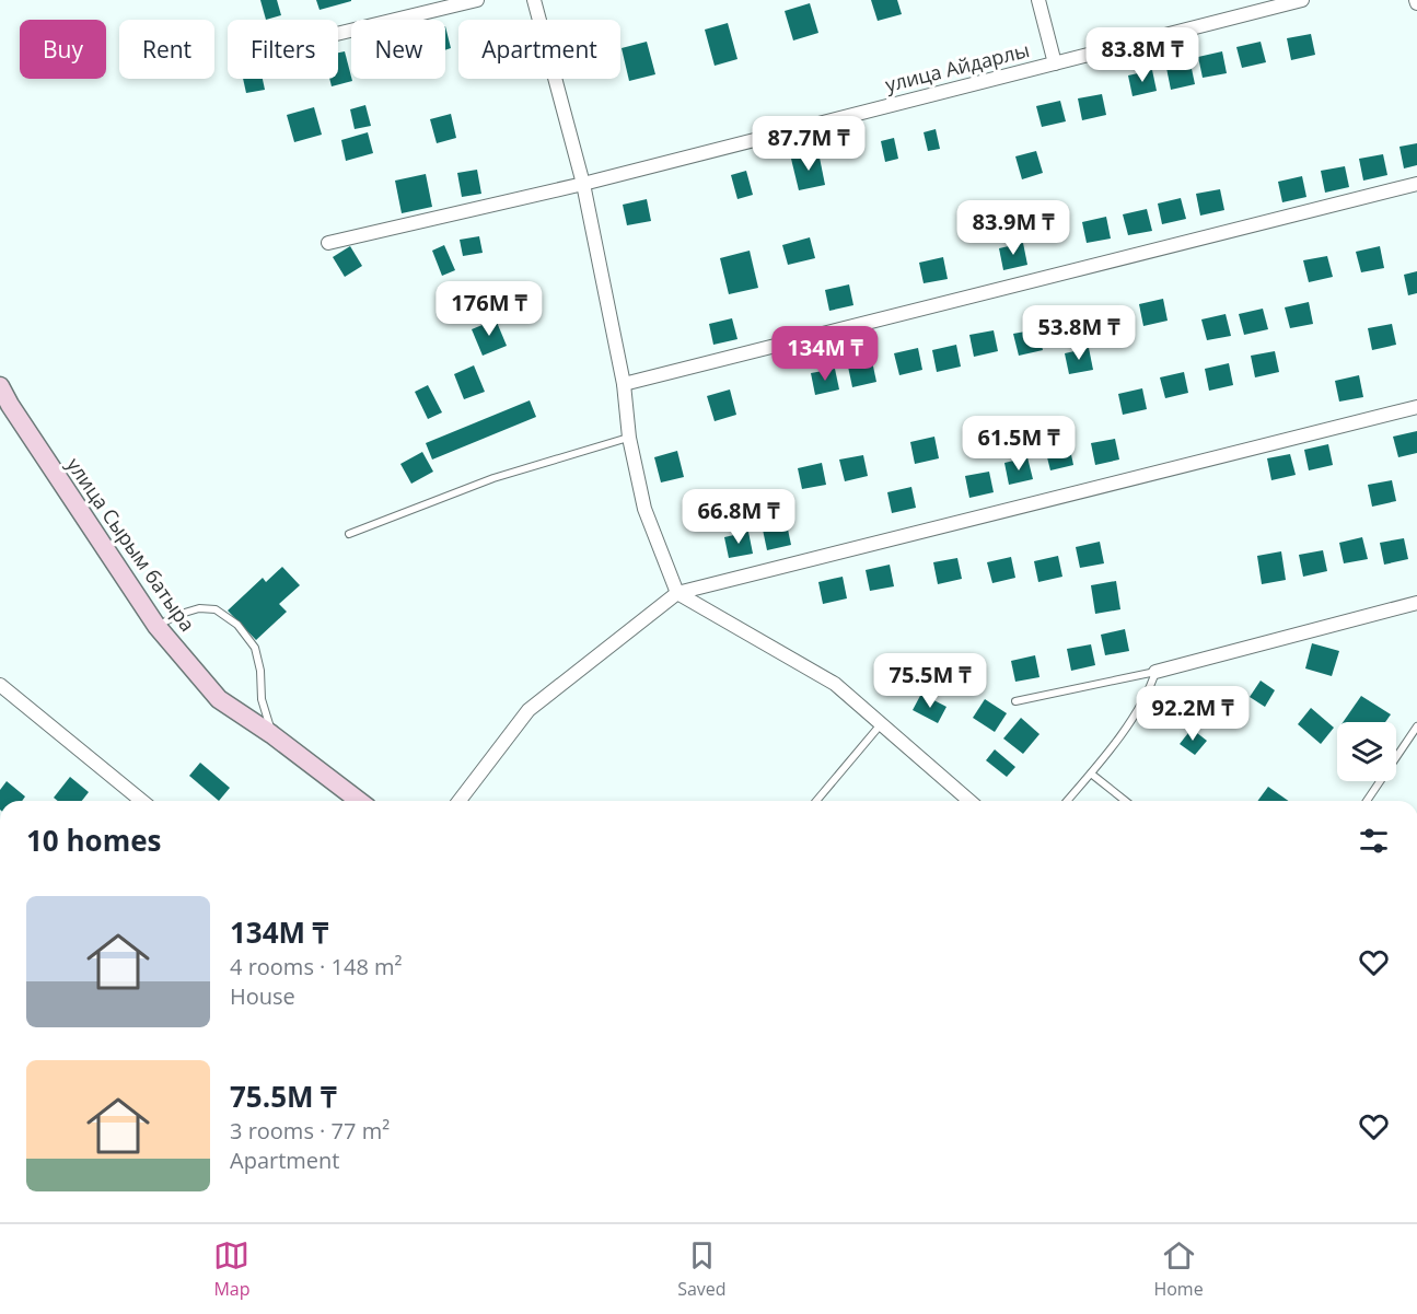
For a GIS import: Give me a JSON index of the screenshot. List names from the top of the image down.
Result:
{
  "streets": {
    "street": ["улица Айдарлы", "улица Сырым батыра"]
  },
  "page": {
    "chip": [
      "Buy",
      "Rent",
      "Filters",
      "New",
      "Apartment"
    ],
    "price": [
      "83.8M ₸",
      "87.7M ₸",
      "83.9M ₸",
      "176M ₸",
      "53.8M ₸",
      "134M ₸",
      "61.5M ₸",
      "66.8M ₸",
      "75.5M ₸",
      "92.2M ₸"
    ],
    "heading": "10 homes",
    "list": [
      {
        "name": "134M ₸",
        "note": "4 rooms · 148 m² · House"
      },
      {
        "name": "75.5M ₸",
        "note": "3 rooms · 77 m² · Apartment"
      }
    ],
    "tabs": ["Map", "Saved", "Home"]
  }
}
